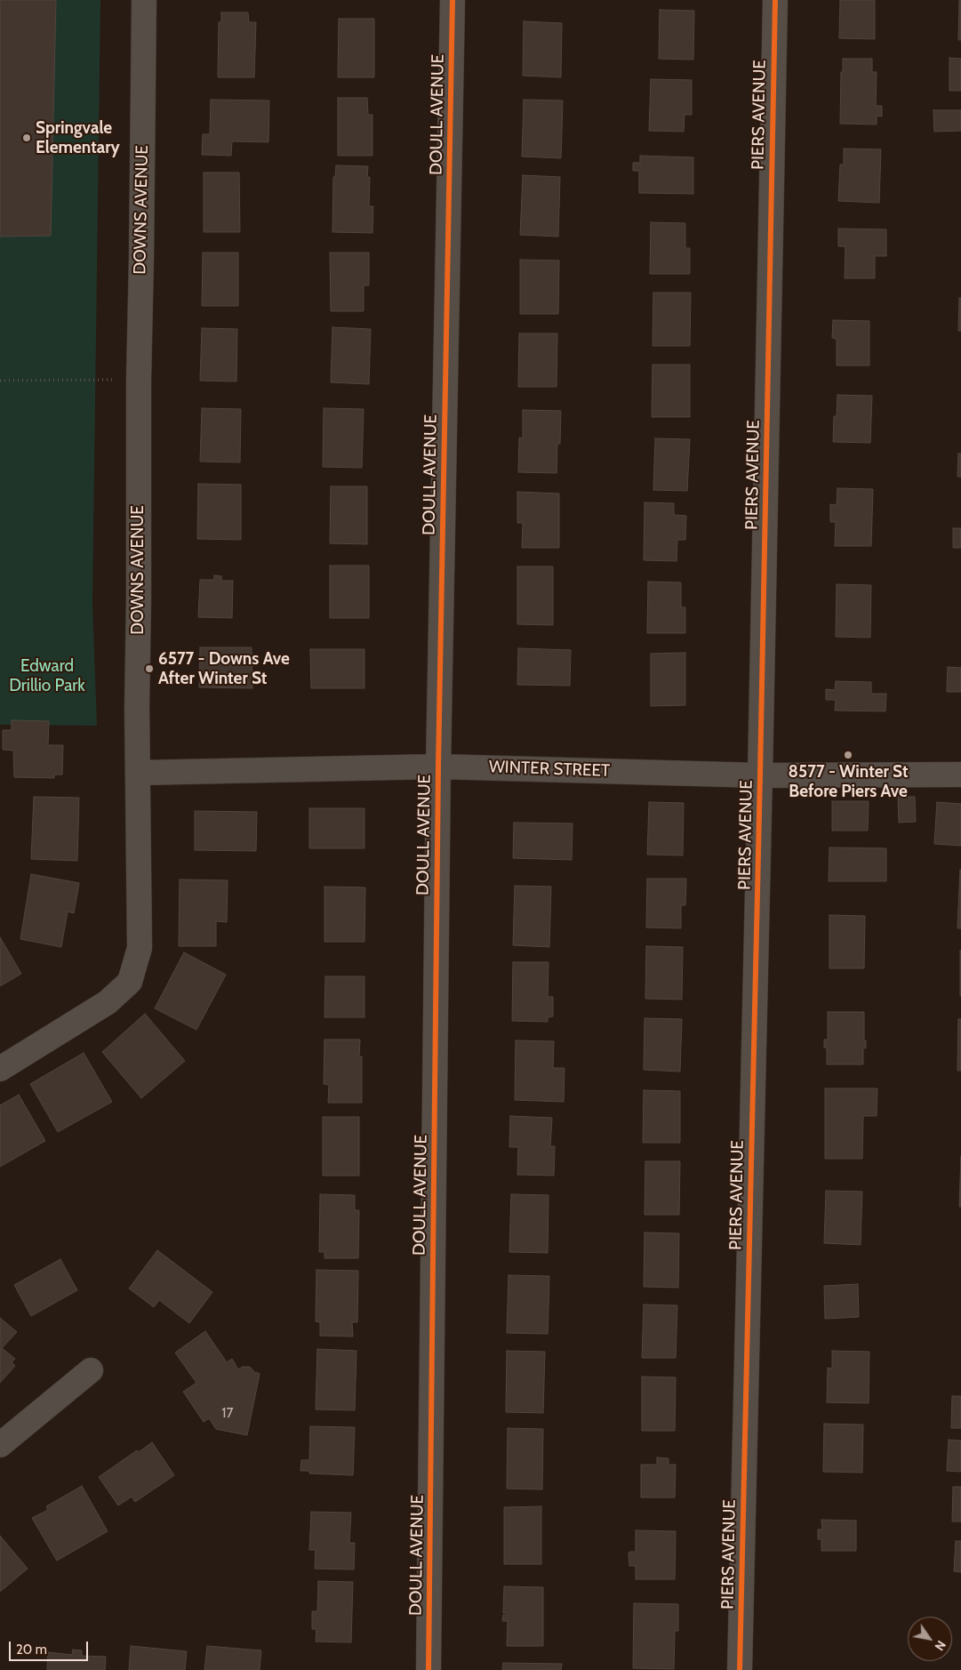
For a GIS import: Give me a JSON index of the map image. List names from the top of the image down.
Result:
{
  "streets": {
    "street": [
      "DOULL AVENUE",
      "PIERS AVENUE",
      "DOWNS AVENUE",
      "WINTER STREET"
    ]
  },
  "crossings": [
    ["DOULL AVENUE", "WINTER STREET"],
    ["PIERS AVENUE", "WINTER STREET"],
    ["DOWNS AVENUE", "WINTER STREET"]
  ],
  "parks": ["Edward Drillio Park"],
  "places": ["Springvale Elementary", "6577 - Downs Ave After Winter St", "8577 - Winter St Before Piers Ave"],
  "house_numbers": ["17"],
  "scale_bar": "20 m",
  "north": "bottom right"
}
